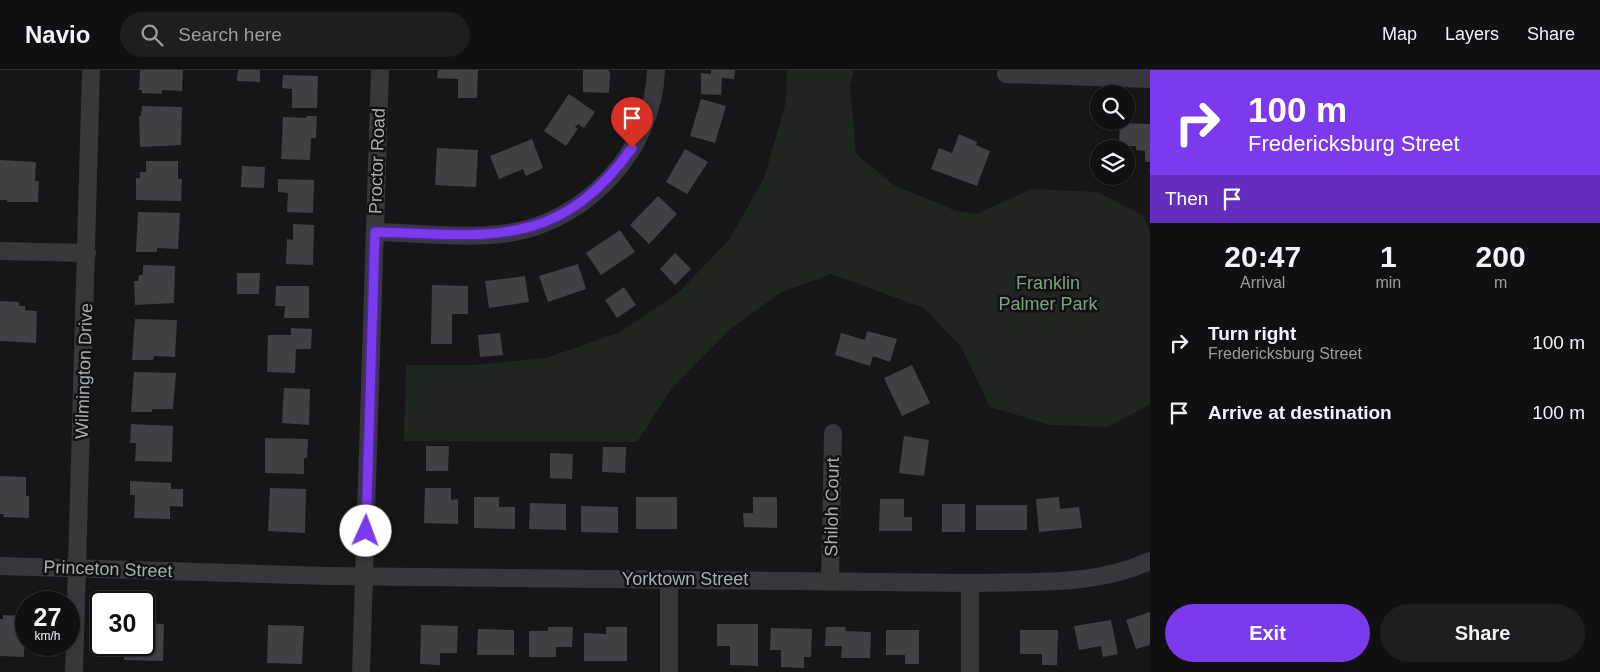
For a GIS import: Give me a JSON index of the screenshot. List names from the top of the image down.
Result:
{
  "streets": {
    "street": [
      "Proctor Road",
      "Wilmington Drive",
      "Shiloh Court",
      "Princeton Street",
      "Yorktown Street"
    ]
  },
  "crossings": [
    ["Proctor Road", "Yorktown Street"],
    ["Wilmington Drive", "Princeton Street"],
    ["Shiloh Court", "Yorktown Street"],
    ["Princeton Street", "Yorktown Street"]
  ],
  "parks": ["Franklin Palmer Park"],
  "page": {
    "header": "Navio",
    "search": "Search here",
    "nav": ["Map", "Layers", "Share"],
    "turn": ["100 m", "Fredericksburg Street"],
    "then": "Then",
    "eta": [
      "20:47",
      "Arrival",
      "1",
      "min",
      "200",
      "m"
    ],
    "list": [
      {
        "name": "Turn right",
        "note": "Fredericksburg Street",
        "value": "100 m"
      },
      {
        "name": "Arrive at destination",
        "value": "100 m"
      }
    ],
    "speed": "27 km/h",
    "limit": "30",
    "buttons": ["Exit", "Share"]
  }
}
